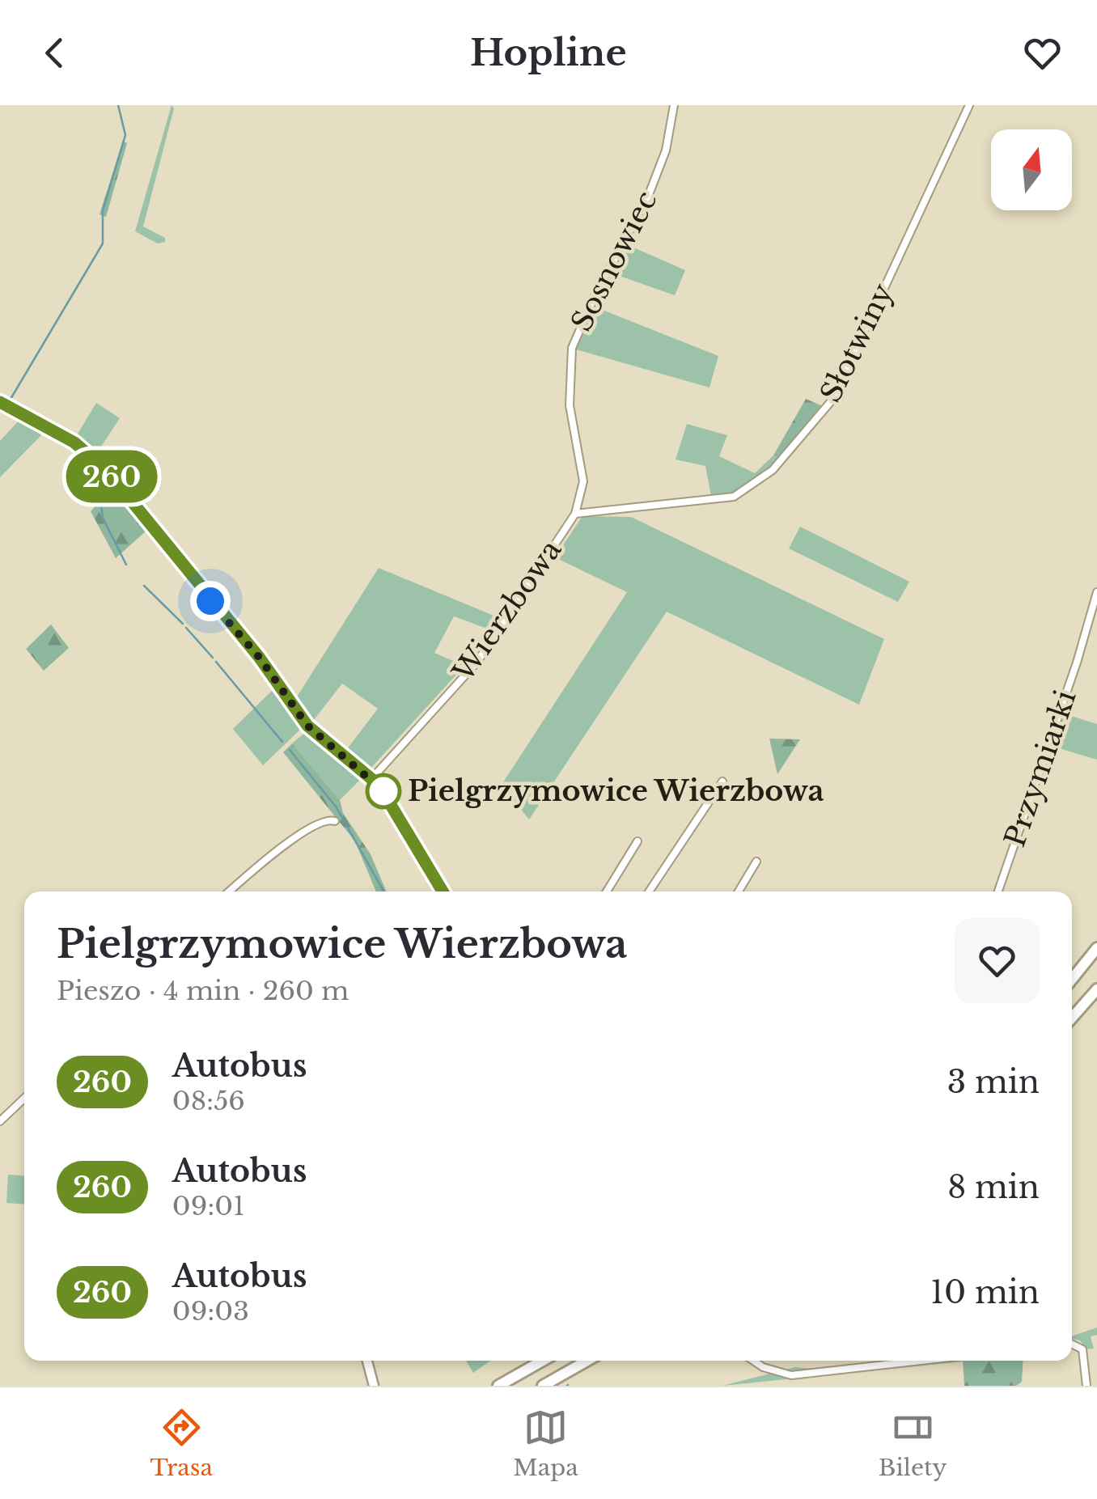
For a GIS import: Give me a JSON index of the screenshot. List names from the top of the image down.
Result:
{
  "streets": {
    "street": [
      "Sosnowiec",
      "Słotwiny",
      "Wierzbowa",
      "Przymiarki"
    ]
  },
  "crossings": [
    ["Sosnowiec", "Słotwiny"],
    ["Sosnowiec", "Wierzbowa"],
    ["Słotwiny", "Wierzbowa"]
  ],
  "places": ["Pielgrzymowice Wierzbowa"],
  "lines": ["bus line 260"],
  "north": "top",
  "page": {
    "header": "Hopline",
    "on_map": "260",
    "heading": ["Pielgrzymowice Wierzbowa", "Pieszo · 4 min · 260 m"],
    "list": [
      {
        "mark": "260",
        "name": "Autobus",
        "note": "08:56",
        "value": "3 min"
      },
      {
        "mark": "260",
        "name": "Autobus",
        "note": "09:01",
        "value": "8 min"
      },
      {
        "mark": "260",
        "name": "Autobus",
        "note": "09:03",
        "value": "10 min"
      }
    ],
    "tabs": ["Trasa", "Mapa", "Bilety"]
  }
}
